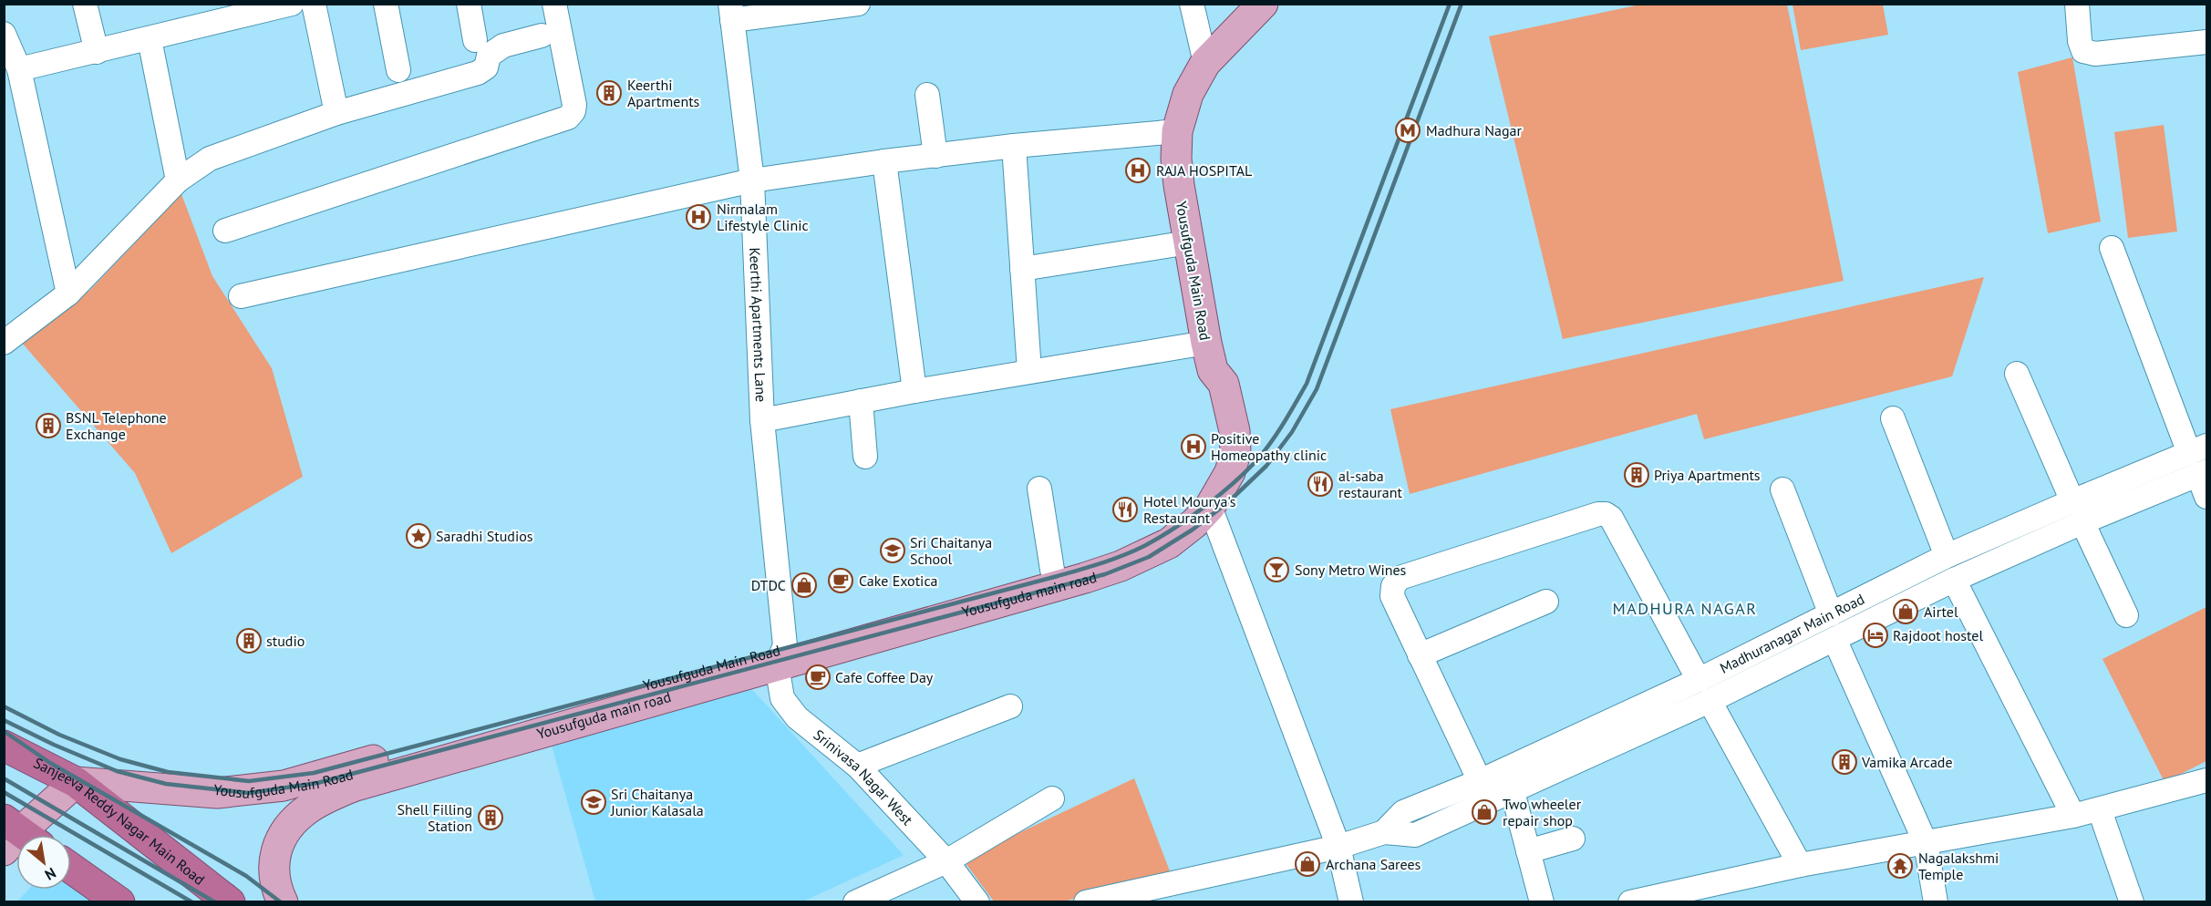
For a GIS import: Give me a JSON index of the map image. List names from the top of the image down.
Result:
{
  "streets": {
    "highway": ["Sanjeeva Reddy Nagar Main Road"],
    "main road": ["Yousufguda Main Road", "Yousufguda main road"],
    "street": ["Keerthi Apartments Lane", "Madhuranagar Main Road", "Srinivasa Nagar West"]
  },
  "crossings": [
    ["Yousufguda Main Road", "Keerthi Apartments Lane"],
    ["Yousufguda Main Road", "Yousufguda main road"],
    ["Yousufguda Main Road", "Srinivasa Nagar West"],
    ["Yousufguda Main Road", "Sanjeeva Reddy Nagar Main Road"],
    ["Keerthi Apartments Lane", "Yousufguda main road"],
    ["Keerthi Apartments Lane", "Srinivasa Nagar West"],
    ["Yousufguda main road", "Srinivasa Nagar West"]
  ],
  "districts": ["MADHURA NAGAR"],
  "places": {
    "building": [
      "Keerthi Apartments",
      "BSNL Telephone Exchange",
      "Priya Apartments",
      "studio",
      "Vamika Arcade",
      "Shell Filling Station"
    ],
    "metro station": ["Madhura Nagar"],
    "hospital": ["RAJA HOSPITAL", "Nirmalam Lifestyle Clinic", "Positive Homeopathy clinic"],
    "restaurant": ["al-saba restaurant", "Hotel Mourya's Restaurant"],
    "place": ["Saradhi Studios"],
    "school or university": ["Sri Chaitanya School", "Sri Chaitanya Junior Kalasala"],
    "bar": ["Sony Metro Wines"],
    "cafe": ["Cake Exotica", "Cafe Coffee Day"],
    "shop": [
      "DTDC",
      "Airtel",
      "Two wheeler repair shop",
      "Archana Sarees"
    ],
    "hotel": ["Rajdoot hostel"],
    "temple": ["Nagalakshmi Temple"]
  },
  "north": "bottom right"
}
